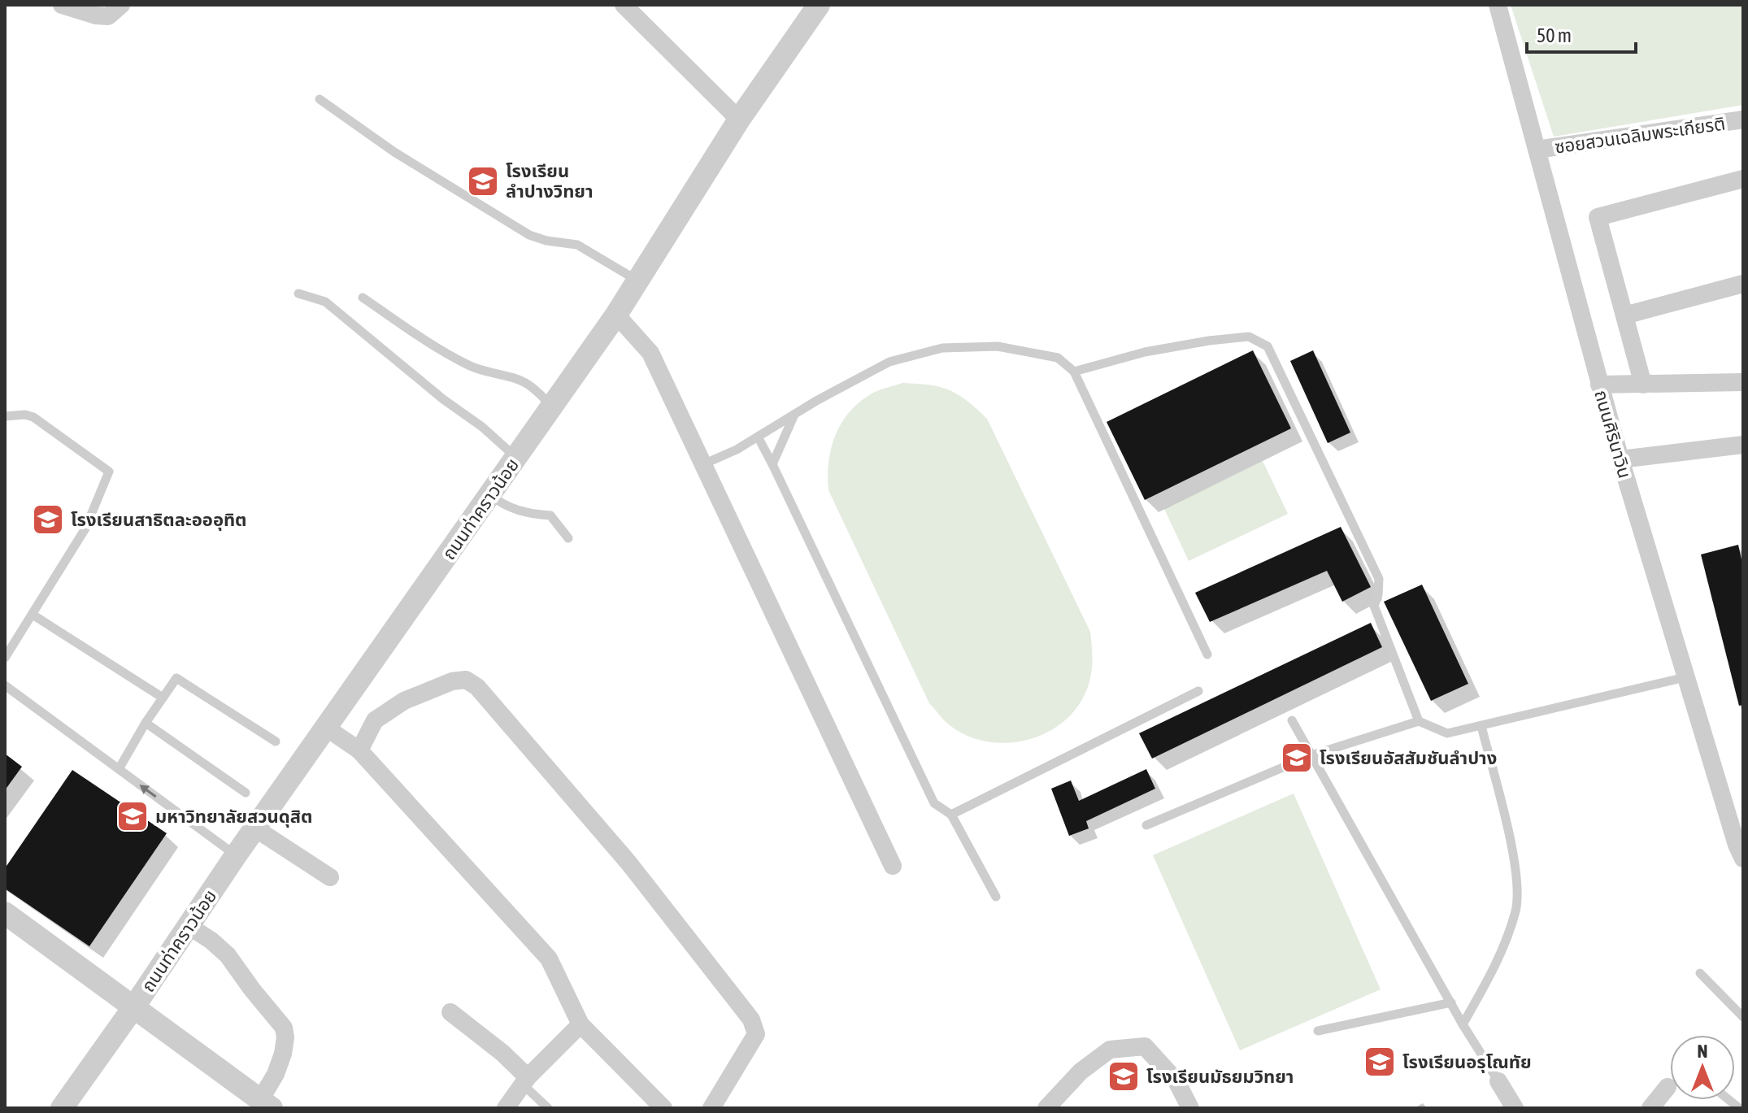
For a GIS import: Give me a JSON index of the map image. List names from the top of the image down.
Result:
{
  "streets": {
    "street": ["ซอยสวนเฉลิมพระเกียรติ", "ถนนศิรินาวิน", "ถนนท่าคราวน้อย"]
  },
  "crossings": [
    ["ซอยสวนเฉลิมพระเกียรติ", "ถนนศิรินาวิน"]
  ],
  "places": {
    "school or university": [
      "โรงเรียน ลำปางวิทยา",
      "โรงเรียนสาธิตละอออุทิต",
      "โรงเรียนอัสสัมชันลำปาง",
      "มหาวิทยาลัยสวนดุสิต",
      "โรงเรียนอรุโณทัย",
      "โรงเรียนมัธยมวิทยา"
    ]
  },
  "scale_bar": "50 m",
  "north": "top"
}
